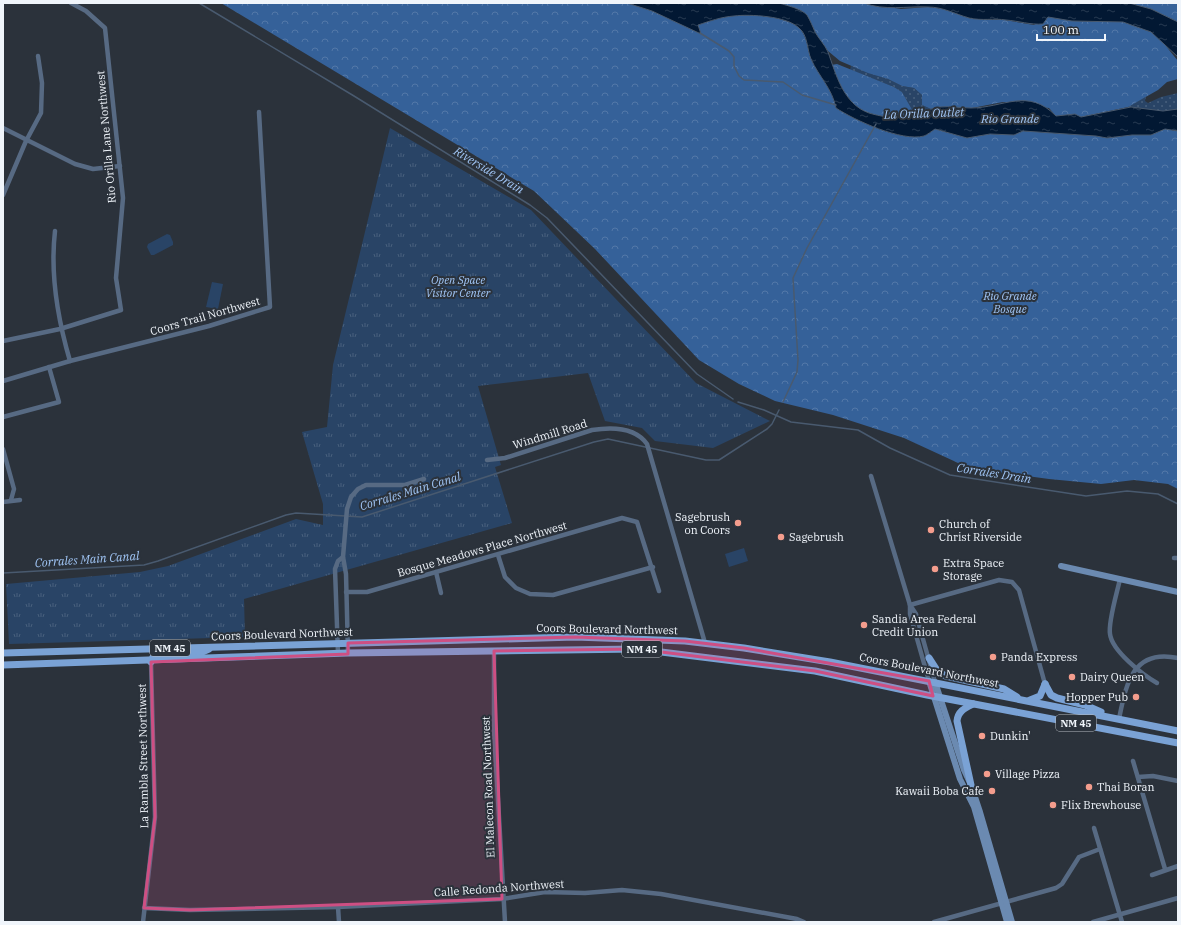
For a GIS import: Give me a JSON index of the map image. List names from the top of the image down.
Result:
{
  "streets": {
    "main road": ["Coors Boulevard Northwest", "NM 45"],
    "street": [
      "Rio Orilla Lane Northwest",
      "Coors Trail Northwest",
      "Windmill Road",
      "Bosque Meadows Place Northwest",
      "La Rambla Street Northwest",
      "El Malecon Road Northwest",
      "Calle Redonda Northwest"
    ]
  },
  "crossings": [
    ["Windmill Road", "Coors Boulevard Northwest"],
    ["Coors Boulevard Northwest", "La Rambla Street Northwest"],
    ["Coors Boulevard Northwest", "El Malecon Road Northwest"],
    ["La Rambla Street Northwest", "Calle Redonda Northwest"],
    ["El Malecon Road Northwest", "Calle Redonda Northwest"]
  ],
  "water": [
    "La Orilla Outlet",
    "Rio Grande",
    "Riverside Drain",
    "Corrales Drain",
    "Corrales Main Canal"
  ],
  "parks": ["Open Space Visitor Center", "Rio Grande Bosque"],
  "places": [
    "Sagebrush on Coors",
    "Church of Christ Riverside",
    "Sagebrush",
    "Extra Space Storage",
    "Sandia Area Federal Credit Union",
    "Panda Express",
    "Dairy Queen",
    "Hopper Pub",
    "Dunkin'",
    "Village Pizza",
    "Thai Boran",
    "Kawaii Boba Cafe",
    "Flix Brewhouse"
  ],
  "scale_bar": "100 m"
}
